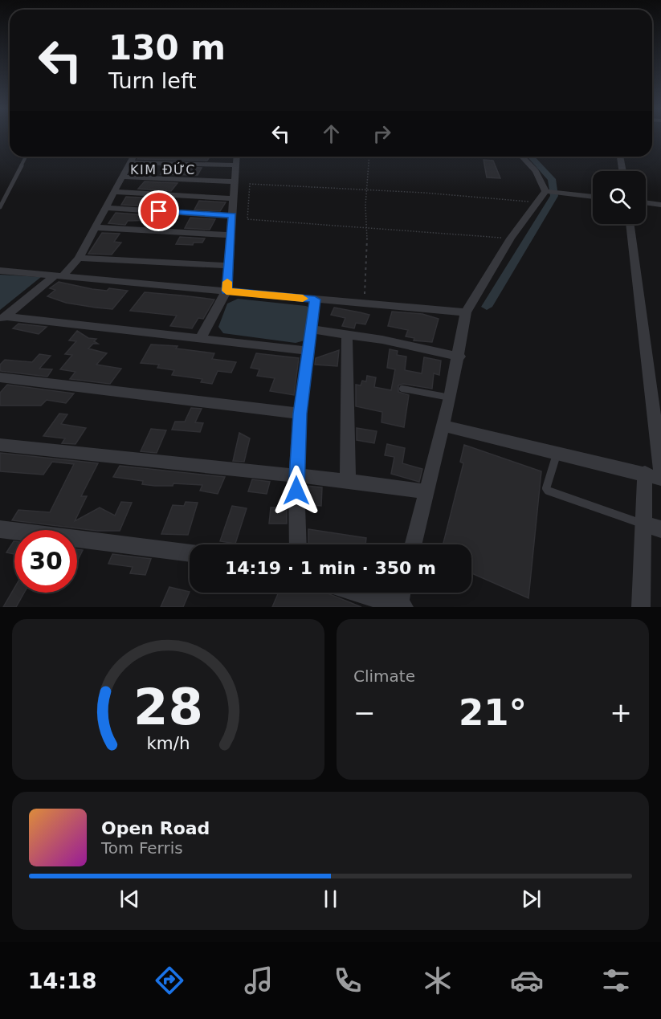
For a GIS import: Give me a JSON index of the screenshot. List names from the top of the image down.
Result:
{
  "districts": ["KIM ĐỨC"],
  "page": {
    "turn": ["130 m", "Turn left"],
    "limit": "30",
    "trip": "14:19 · 1 min · 350 m",
    "tile": "Climate",
    "heat": ["−", "21°", "+"],
    "song": ["Open Road", "Tom Ferris"],
    "tabs": "14:18",
    "gauge": ["28", "km/h"]
  }
}
